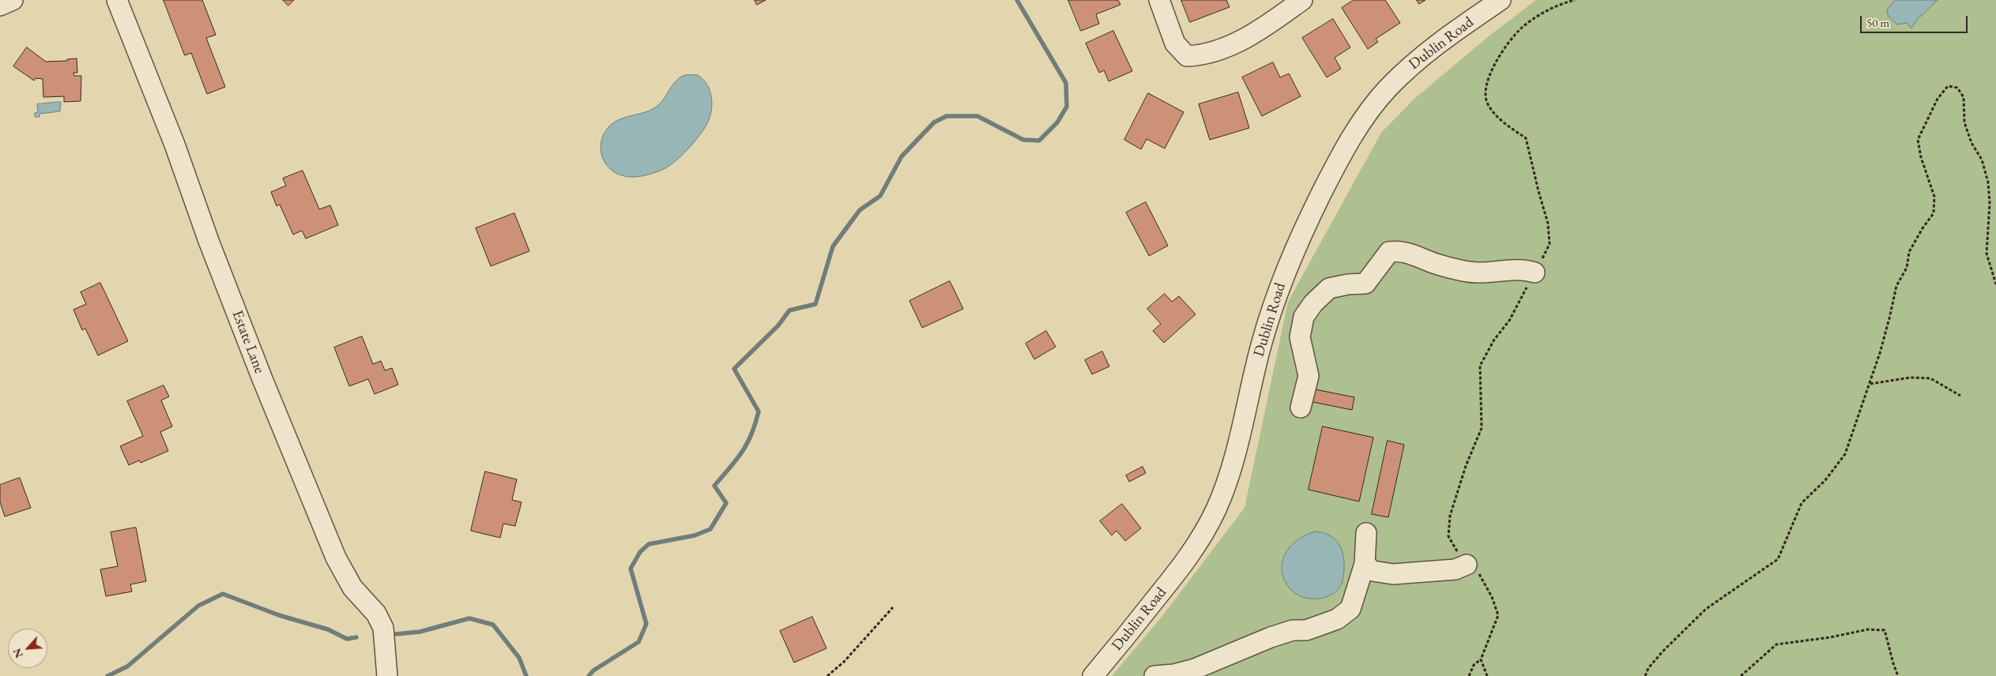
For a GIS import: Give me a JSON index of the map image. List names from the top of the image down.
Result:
{
  "streets": {
    "street": ["Dublin Road", "Estate Lane"]
  },
  "scale_bar": "50 m",
  "north": "bottom left"
}
